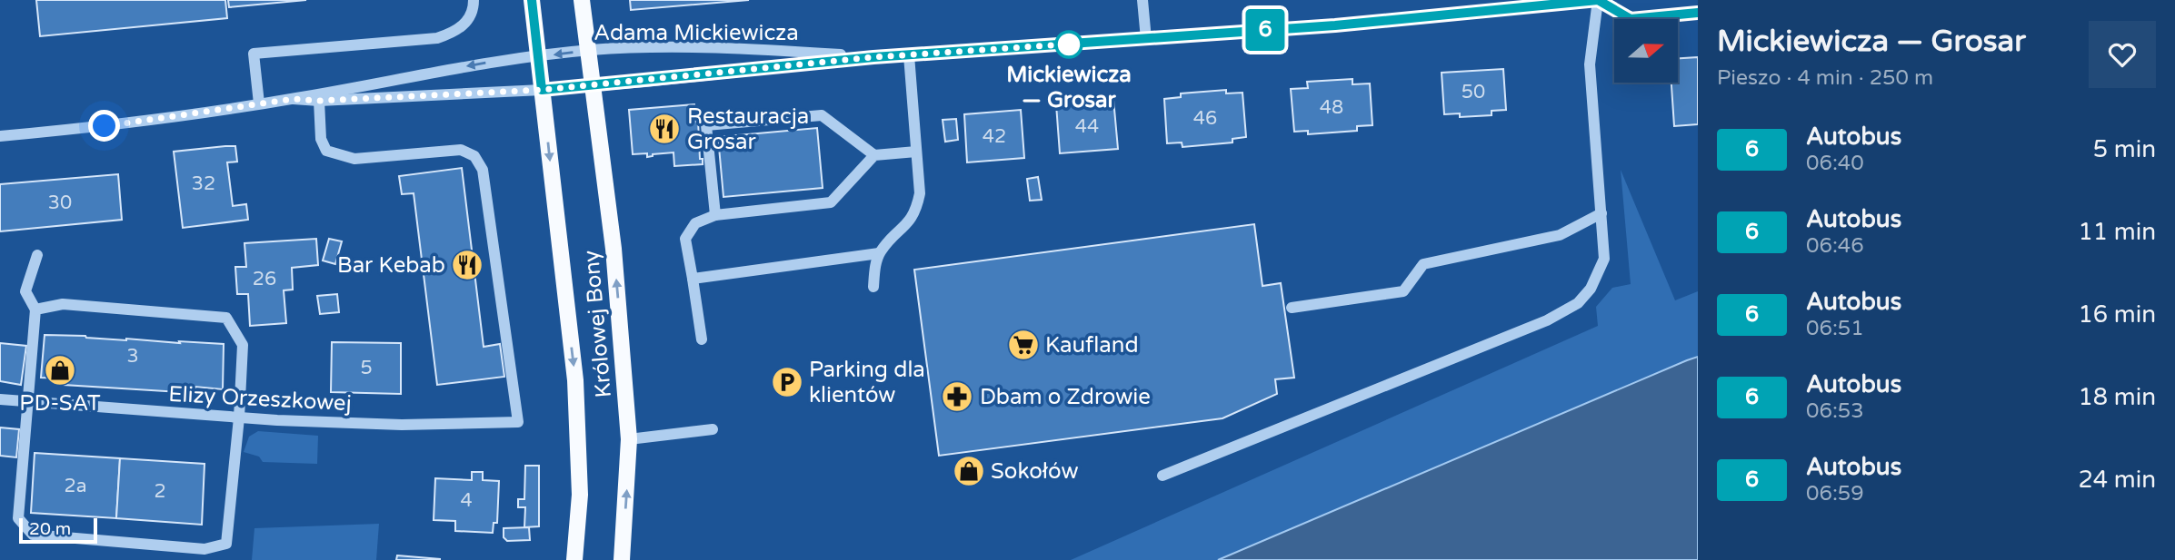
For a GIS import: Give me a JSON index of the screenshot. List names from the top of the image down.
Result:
{
  "streets": {
    "main road": ["Królowej Bony"],
    "street": ["Adama Mickiewicza", "Elizy Orzeszkowej"]
  },
  "crossings": [
    ["Adama Mickiewicza", "Królowej Bony"],
    ["Adama Mickiewicza", "Elizy Orzeszkowej"]
  ],
  "places": {
    "other": ["Mickiewicza — Grosar"],
    "restaurant": ["Restauracja Grosar", "Bar Kebab"],
    "supermarket": ["Kaufland"],
    "shop": ["PD-SAT", "Sokołów"],
    "parking": ["Parking dla klientów"],
    "pharmacy": ["Dbam o Zdrowie"]
  },
  "lines": ["bus line 6"],
  "house_numbers": [
    "50",
    "48",
    "46",
    "44",
    "42",
    "32",
    "30",
    "26",
    "3",
    "5",
    "2a",
    "2",
    "4"
  ],
  "scale_bar": "20 m",
  "north": "right",
  "page": {
    "on_map": "6",
    "heading": ["Mickiewicza — Grosar", "Pieszo · 4 min · 250 m"],
    "list": [
      {
        "mark": "6",
        "name": "Autobus",
        "note": "06:40",
        "value": "5 min"
      },
      {
        "mark": "6",
        "name": "Autobus",
        "note": "06:46",
        "value": "11 min"
      },
      {
        "mark": "6",
        "name": "Autobus",
        "note": "06:51",
        "value": "16 min"
      },
      {
        "mark": "6",
        "name": "Autobus",
        "note": "06:53",
        "value": "18 min"
      },
      {
        "mark": "6",
        "name": "Autobus",
        "note": "06:59",
        "value": "24 min"
      }
    ],
    "scale": "20 m"
  }
}
